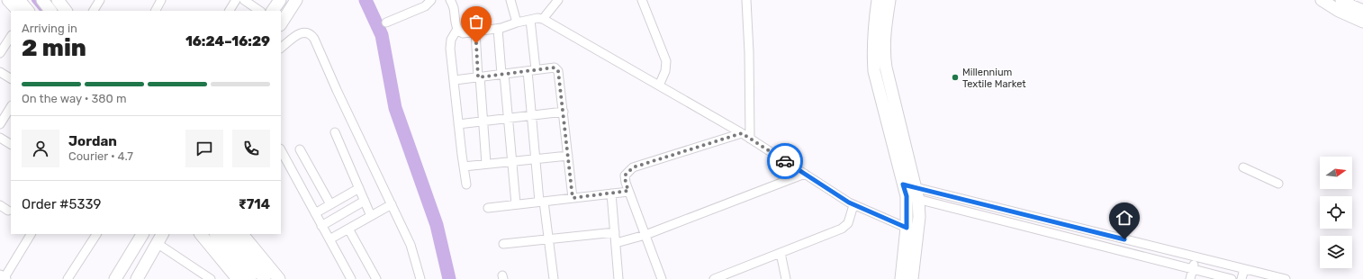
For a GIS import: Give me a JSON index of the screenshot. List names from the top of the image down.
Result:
{
  "places": ["Millennium Textile Market"],
  "north": "right",
  "page": {
    "heading": ["2 min", "Arriving in", "16:24–16:29"],
    "panel": [
      "Jordan",
      "Courier · 4.7",
      "Order #5339",
      "₹714"
    ],
    "bar": "On the way · 380 m"
  }
}
